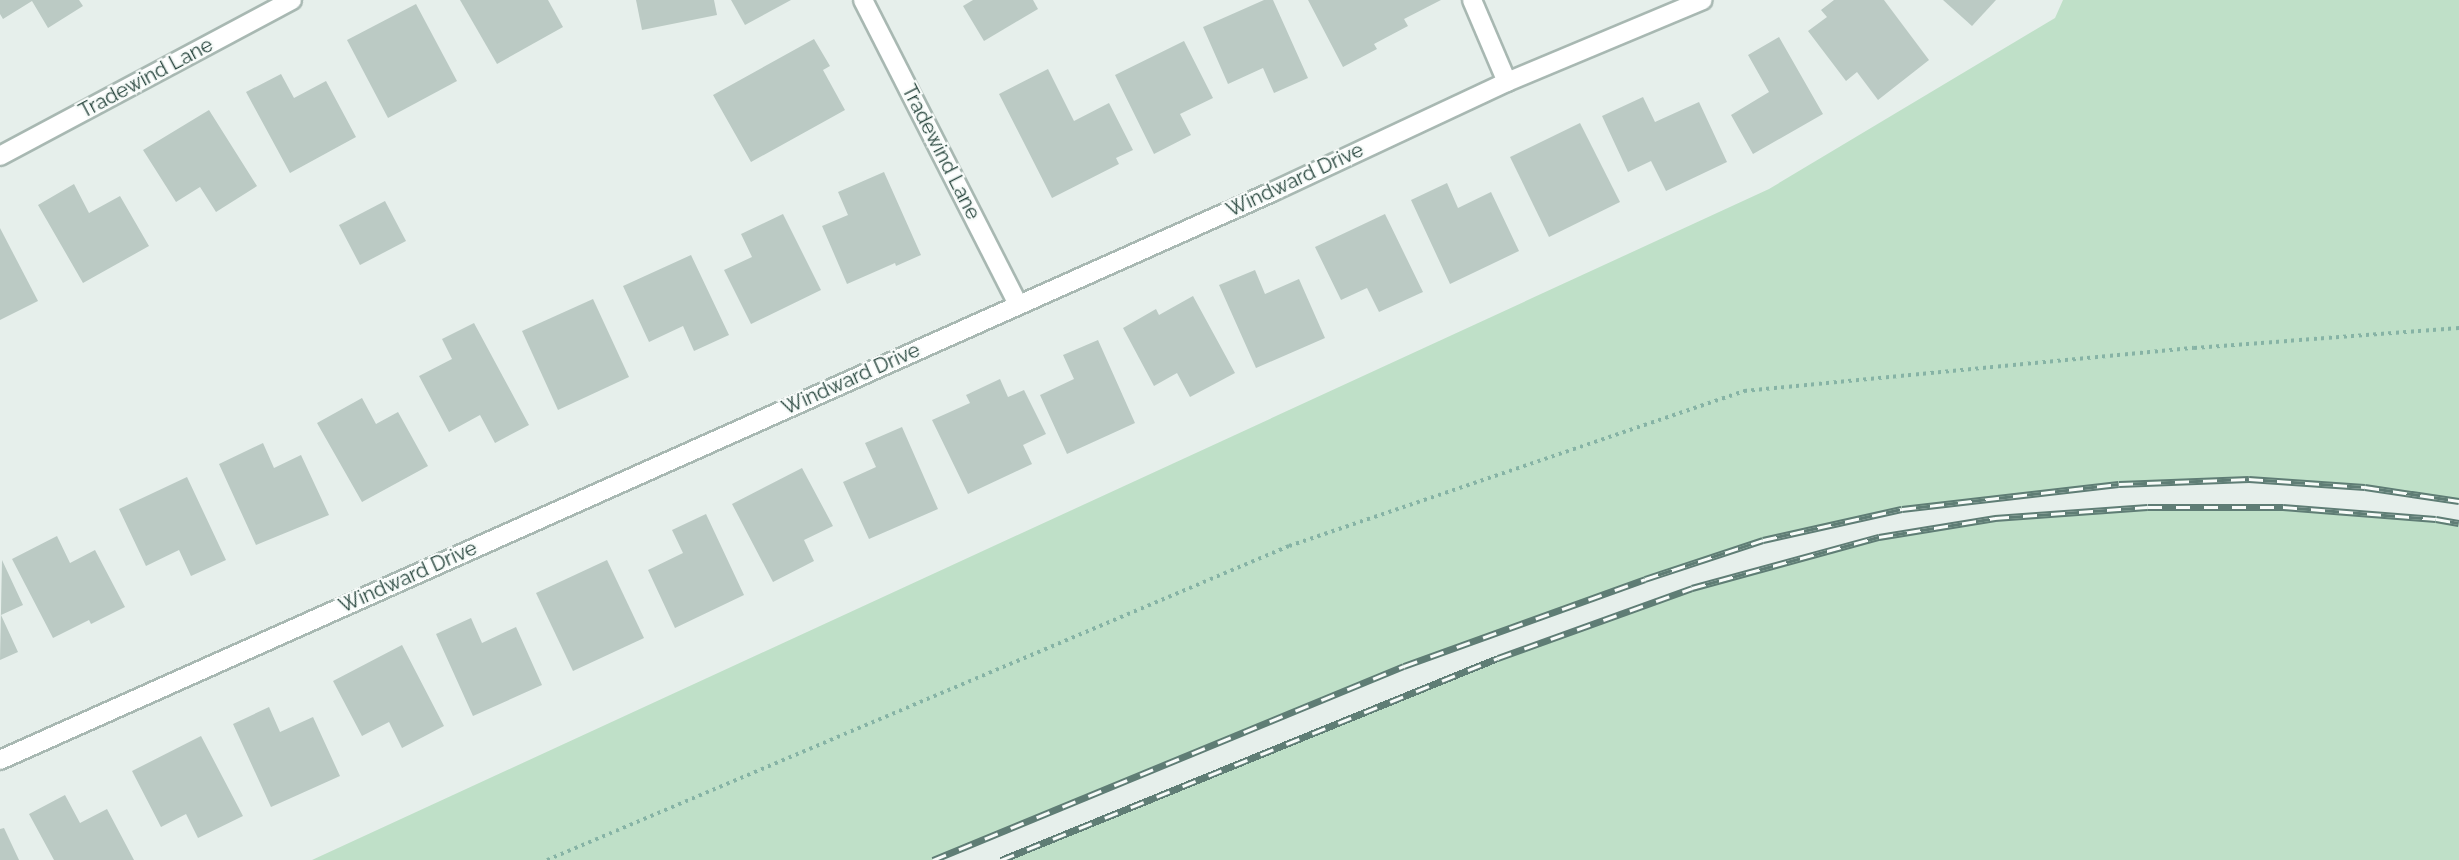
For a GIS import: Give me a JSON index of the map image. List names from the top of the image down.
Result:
{
  "streets": {
    "street": ["Tradewind Lane", "Windward Drive"]
  },
  "crossings": [
    ["Tradewind Lane", "Windward Drive"]
  ]
}
